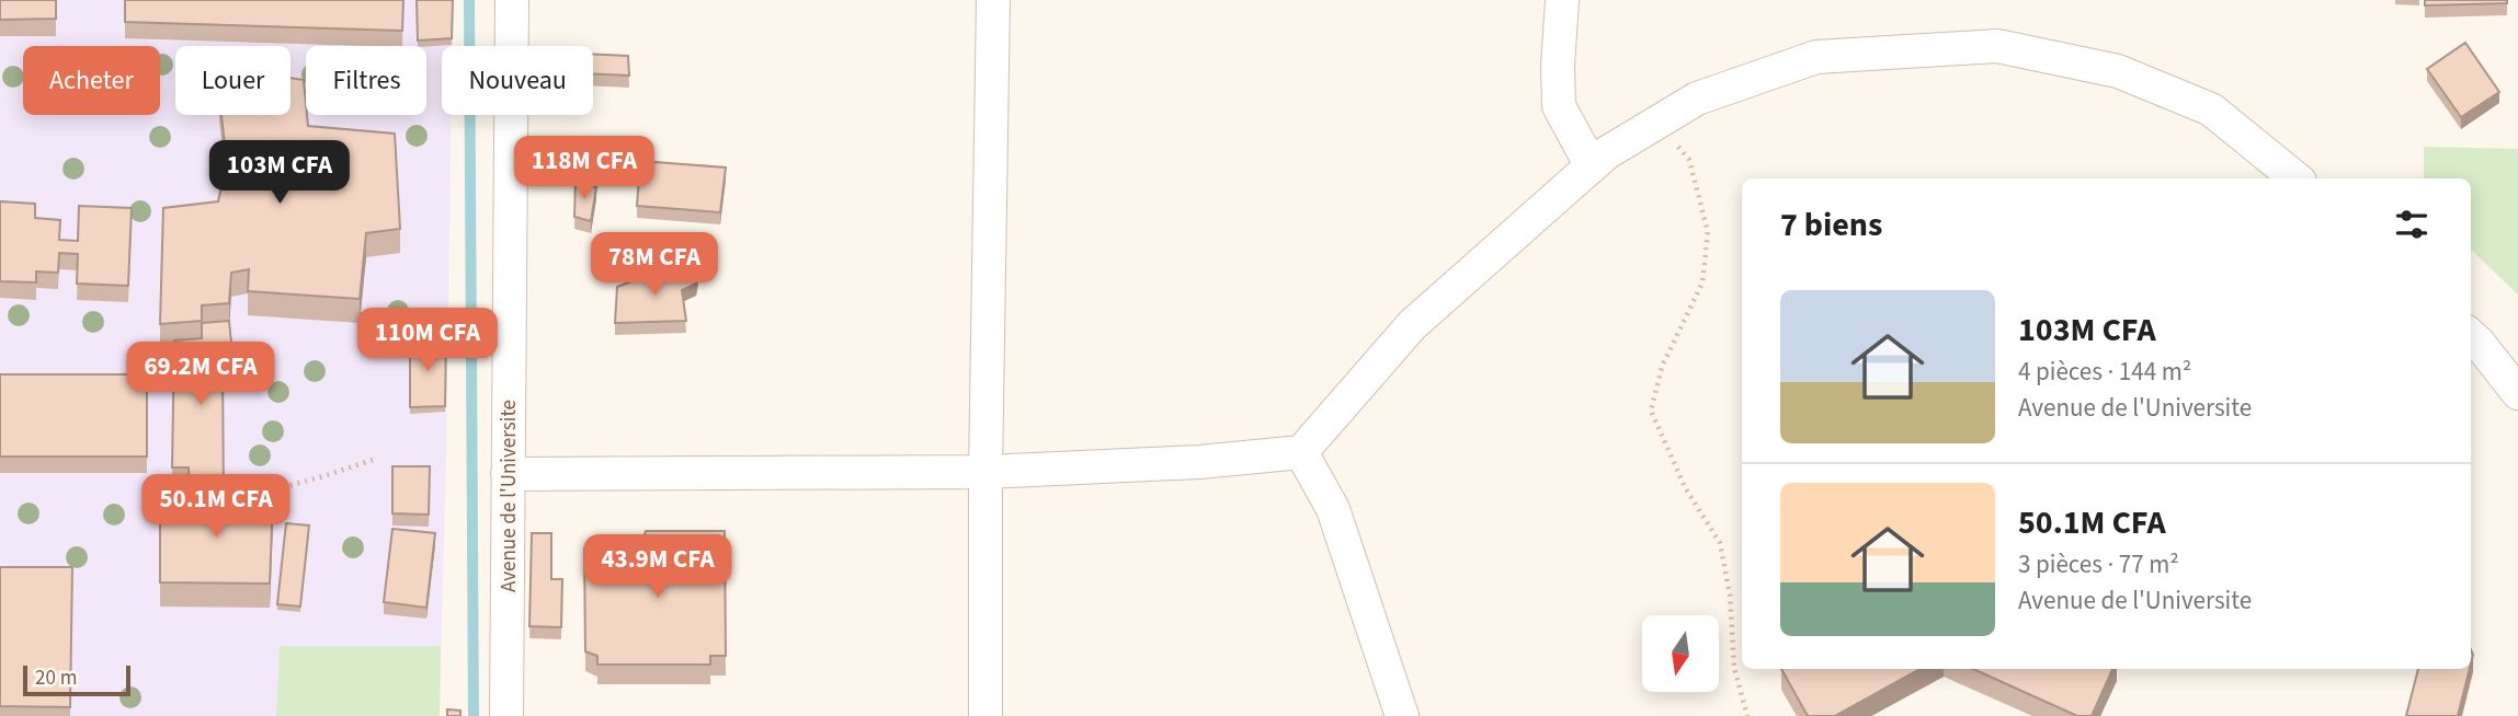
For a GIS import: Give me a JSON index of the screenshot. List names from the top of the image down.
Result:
{
  "streets": {
    "street": ["Avenue de l'Universite"]
  },
  "scale_bar": "20 m",
  "north": "bottom",
  "page": {
    "chip": [
      "Acheter",
      "Louer",
      "Filtres",
      "Nouveau"
    ],
    "price": [
      "118M CFA",
      "103M CFA",
      "78M CFA",
      "110M CFA",
      "69.2M CFA",
      "50.1M CFA",
      "43.9M CFA"
    ],
    "heading": "7 biens",
    "list": [
      {
        "name": "103M CFA",
        "note": "4 pièces · 144 m² · Avenue de l'Universite"
      },
      {
        "name": "50.1M CFA",
        "note": "3 pièces · 77 m² · Avenue de l'Universite"
      }
    ],
    "scale": "20 m"
  }
}
